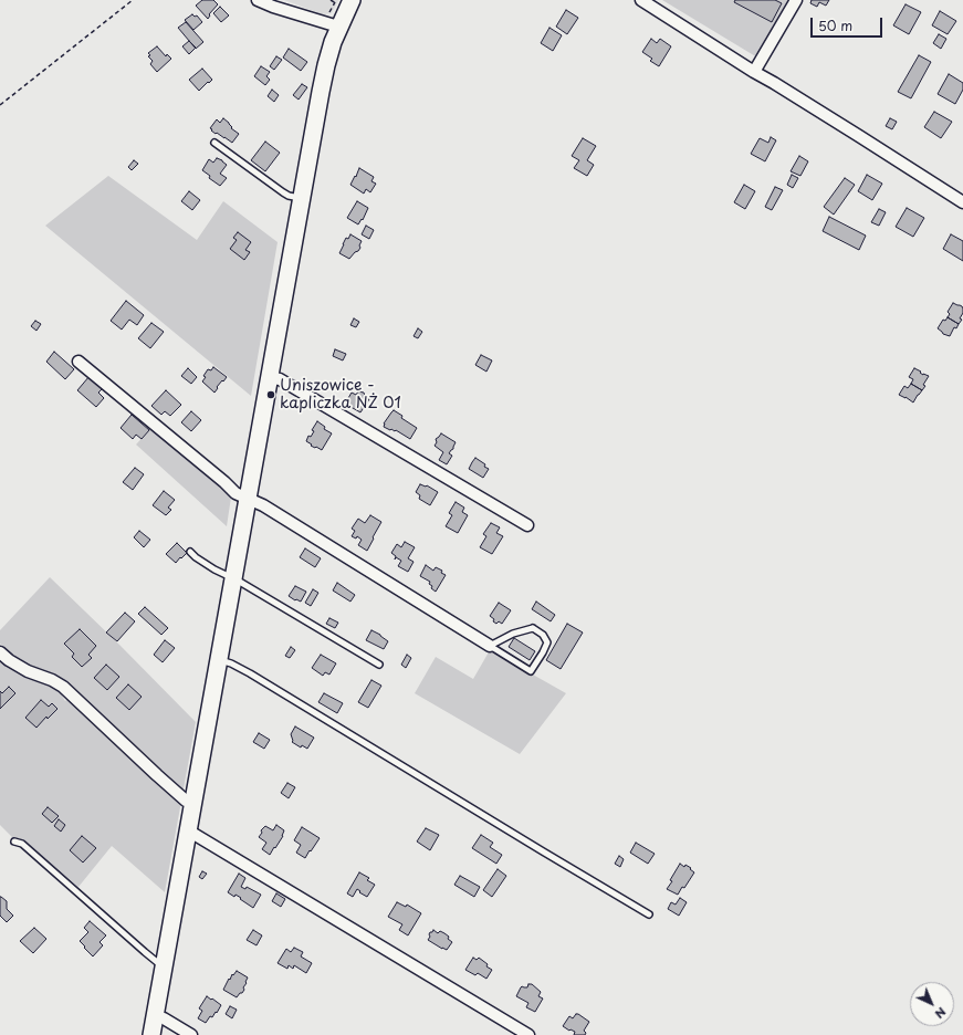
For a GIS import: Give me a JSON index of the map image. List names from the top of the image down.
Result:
{
  "places": ["Uniszowice - kapliczka NŻ 01"],
  "scale_bar": "50 m",
  "north": "bottom right"
}
